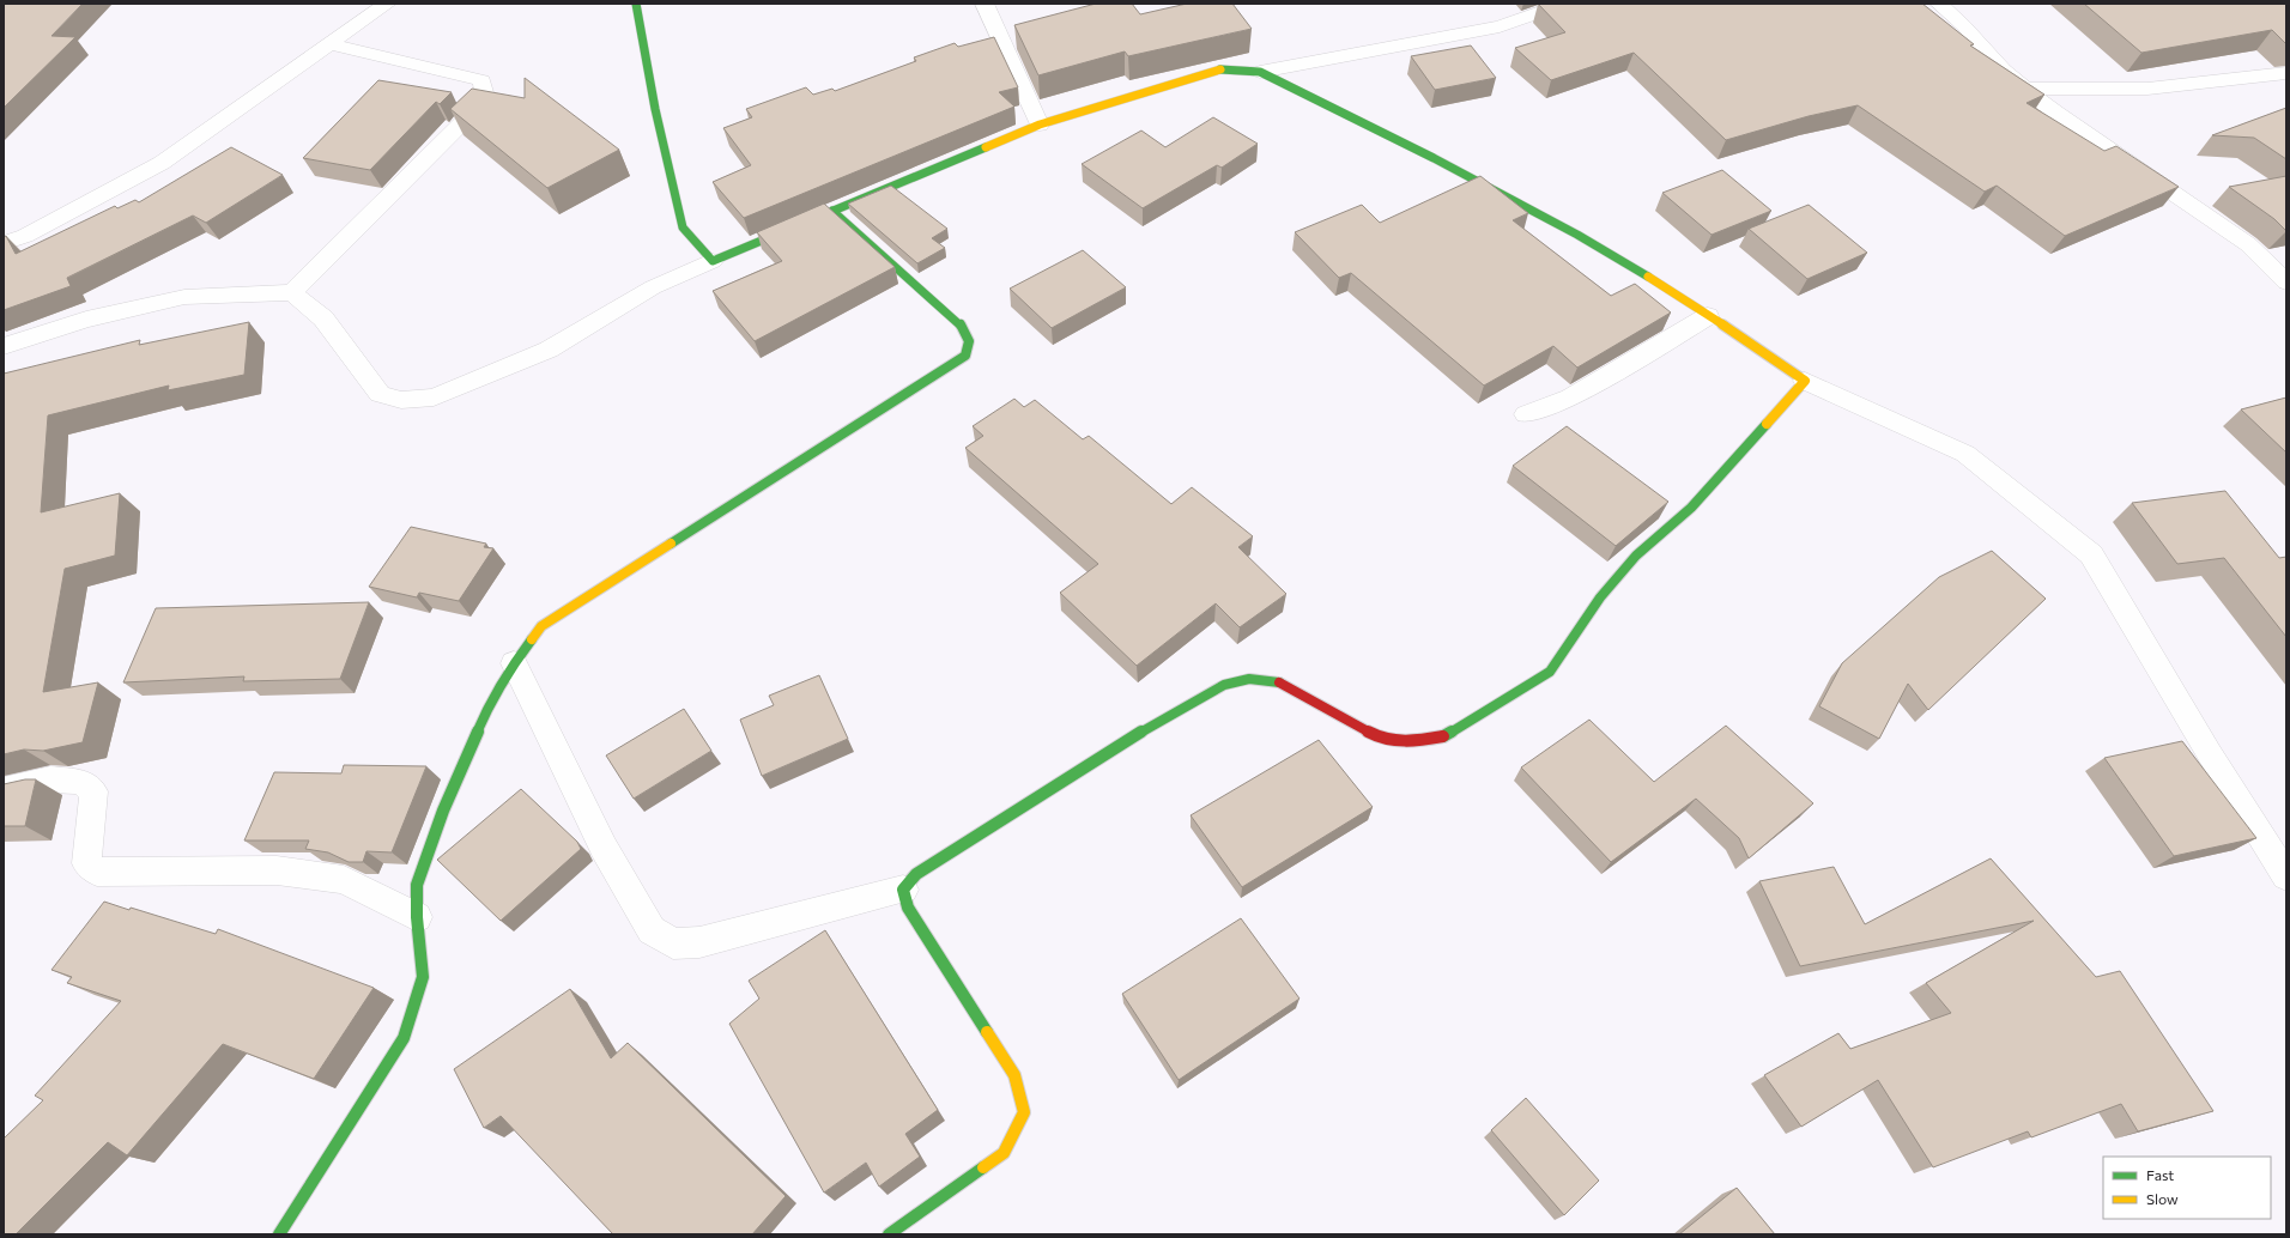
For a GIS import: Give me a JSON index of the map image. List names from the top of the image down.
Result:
{
  "legend": ["Fast", "Slow"]
}
